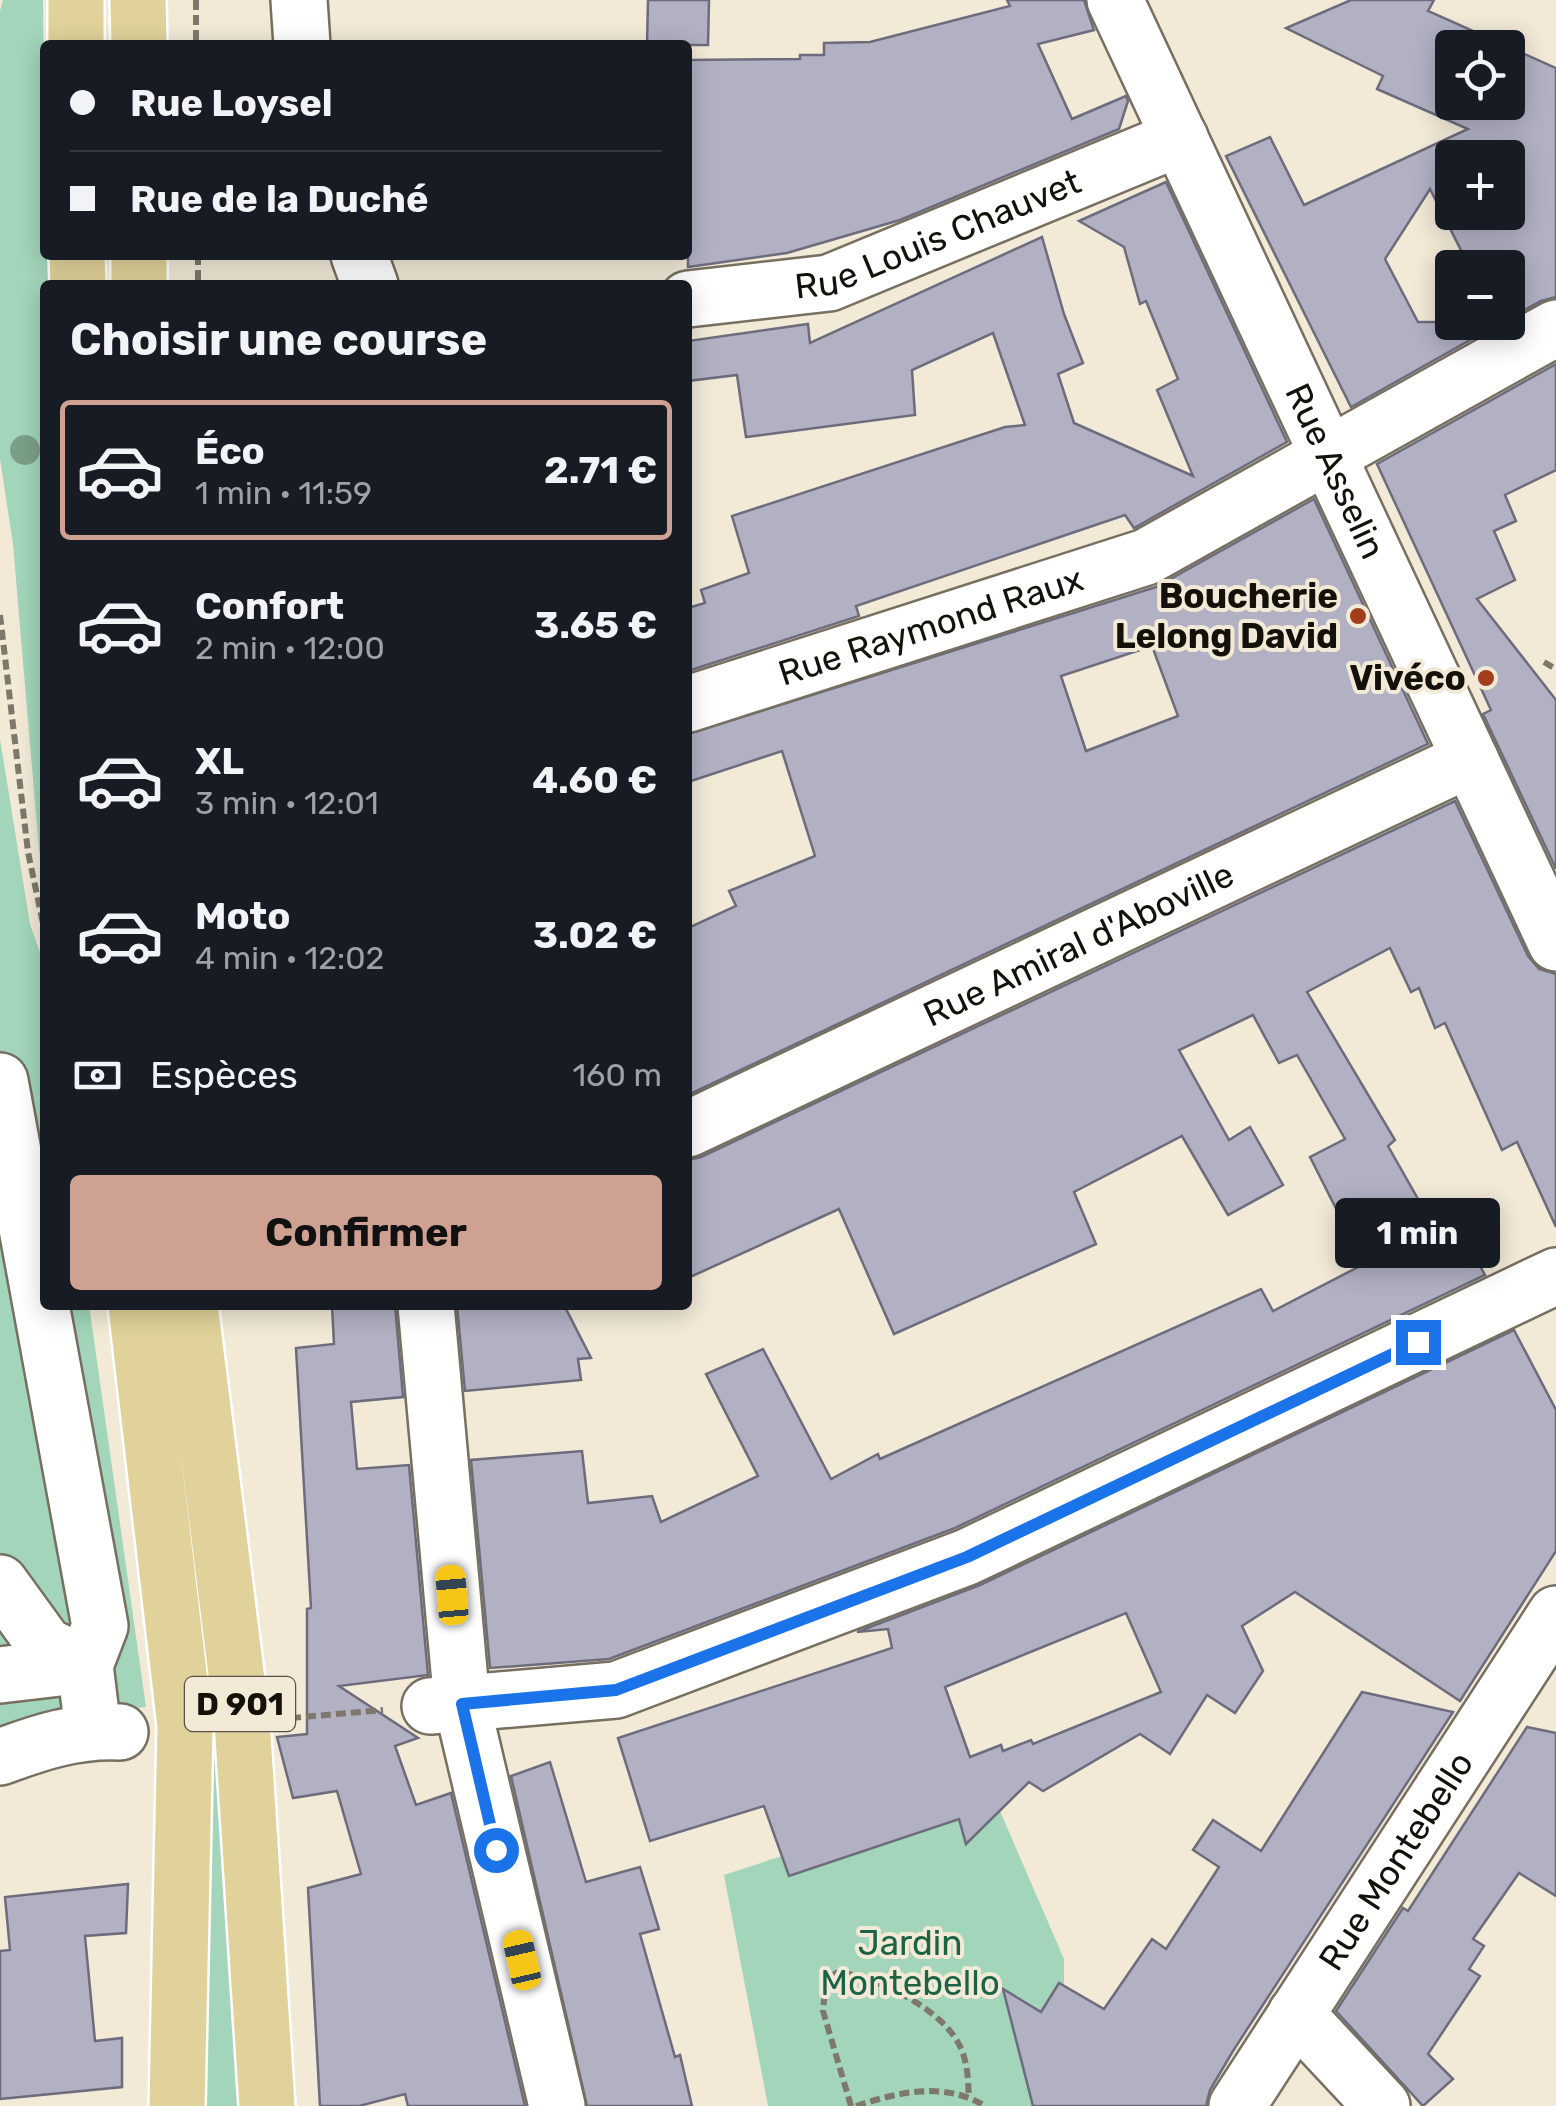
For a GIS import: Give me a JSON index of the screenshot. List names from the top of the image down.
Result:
{
  "streets": {
    "main road": ["D 901"],
    "street": [
      "Rue Louis Chauvet",
      "Rue Asselin",
      "Rue Raymond Raux",
      "Rue Amiral d'Aboville",
      "Rue Montebello"
    ]
  },
  "crossings": [
    ["Rue Louis Chauvet", "Rue Asselin"],
    ["Rue Asselin", "Rue Raymond Raux"],
    ["Rue Asselin", "Rue Amiral d'Aboville"]
  ],
  "parks": ["Jardin Montebello"],
  "places": ["Boucherie Lelong David", "Vivéco"],
  "page": {
    "map_buttons": ["+", "−"],
    "banner": ["Rue Loysel", "Rue de la Duché"],
    "heading": "Choisir une course",
    "list": [
      {
        "name": "Éco",
        "note": "1 min · 11:59",
        "value": "2.71 €"
      },
      {
        "name": "Confort",
        "note": "2 min · 12:00",
        "value": "3.65 €"
      },
      {
        "name": "XL",
        "note": "3 min · 12:01",
        "value": "4.60 €"
      },
      {
        "name": "Moto",
        "note": "4 min · 12:02",
        "value": "3.02 €"
      }
    ],
    "pay": ["Espèces", "160 m"],
    "buttons": "Confirmer",
    "bubble": "1 min"
  }
}
